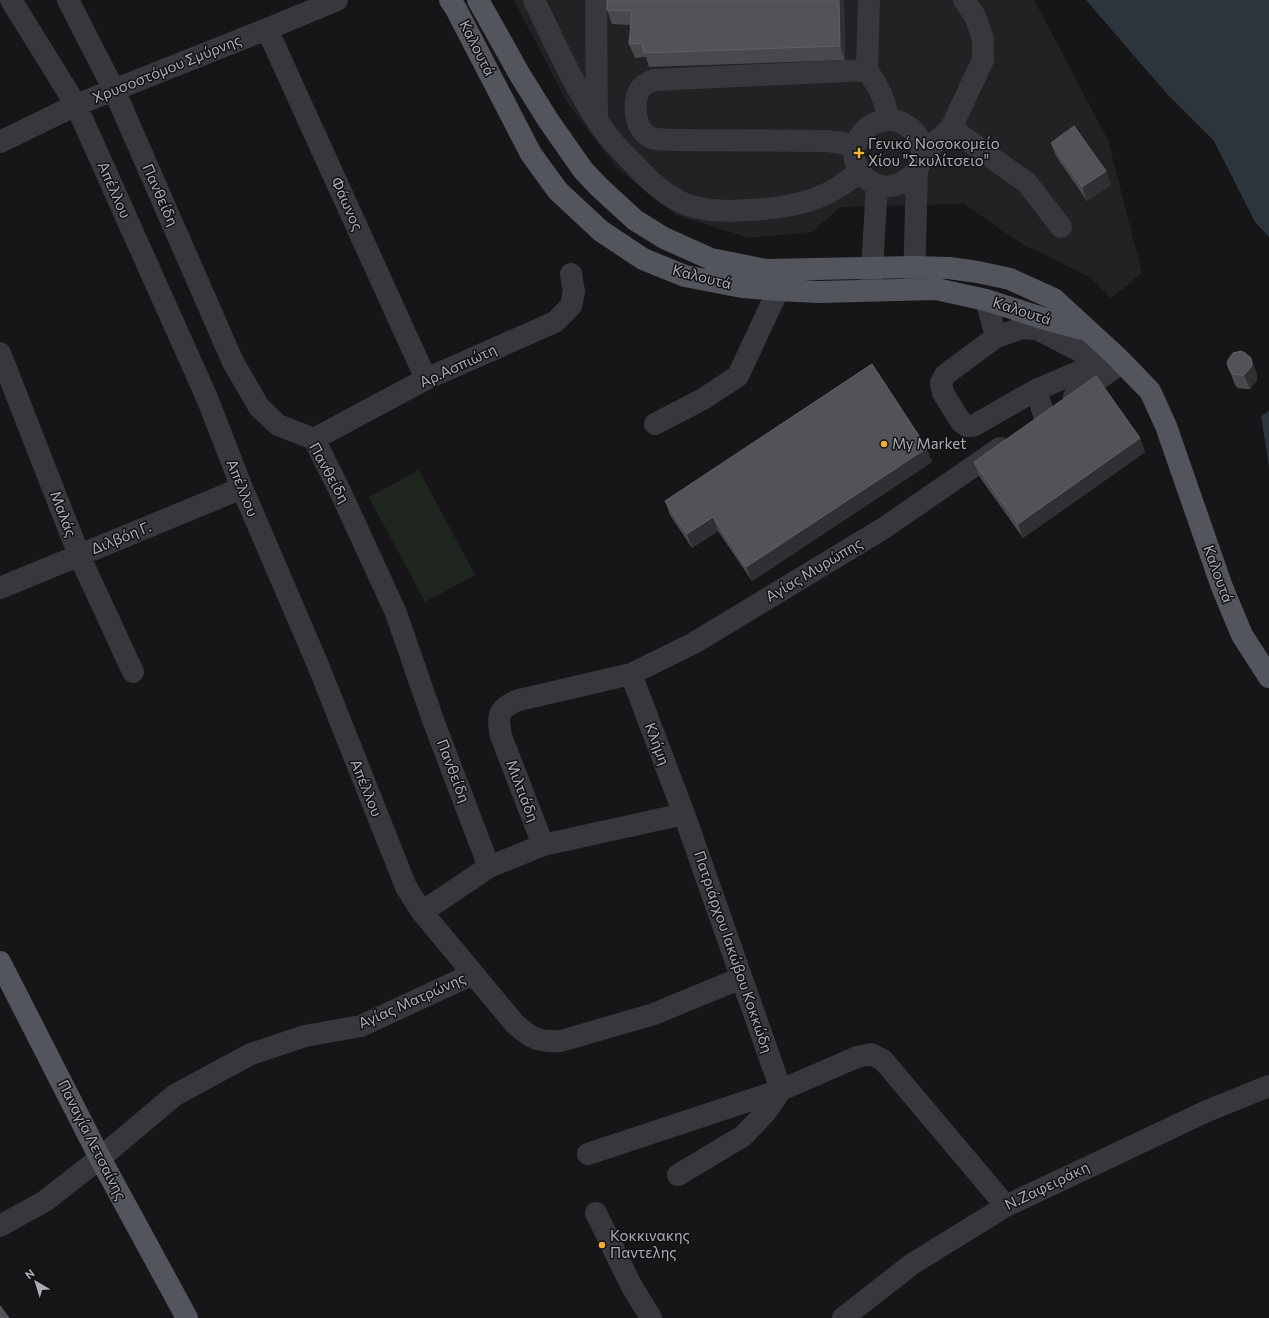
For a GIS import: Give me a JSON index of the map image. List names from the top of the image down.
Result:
{
  "streets": {
    "main road": ["Καλουτά", "Παναγία Λετσαίνης"],
    "street": [
      "Χρυσοστόμου Σμύρνης",
      "Απέλλου",
      "Πανθείδη",
      "Φάωνος",
      "Αρ.Ασπιώτη",
      "Μαλάς",
      "Διλβόη Γ.",
      "Αγίας Μυρώπης",
      "Κλήμη",
      "Μιλτιάδη",
      "Πατριάρχου Ιακώβου Κοκκώδη",
      "Αγίας Ματρώνης",
      "Ν.Ζαφειράκη"
    ]
  },
  "crossings": [
    ["Καλουτά", "Αγίας Μυρώπης"],
    ["Χρυσοστόμου Σμύρνης", "Απέλλου"],
    ["Χρυσοστόμου Σμύρνης", "Πανθείδη"],
    ["Χρυσοστόμου Σμύρνης", "Φάωνος"],
    ["Απέλλου", "Διλβόη Γ."],
    ["Απέλλου", "Πατριάρχου Ιακώβου Κοκκώδη"],
    ["Απέλλου", "Αγίας Ματρώνης"],
    ["Πανθείδη", "Αρ.Ασπιώτη"],
    ["Φάωνος", "Αρ.Ασπιώτη"],
    ["Μαλάς", "Διλβόη Γ."],
    ["Αγίας Μυρώπης", "Κλήμη"],
    ["Αγίας Μυρώπης", "Μιλτιάδη"],
    ["Κλήμη", "Πατριάρχου Ιακώβου Κοκκώδη"],
    ["Αγίας Ματρώνης", "Παναγία Λετσαίνης"]
  ],
  "places": {
    "health": ["Γενικό Νοσοκομείο Χίου \"Σκυλίτσειο\""],
    "other": ["My Market", "Κοκκινακης Παντελης"]
  },
  "north": "top left"
}
